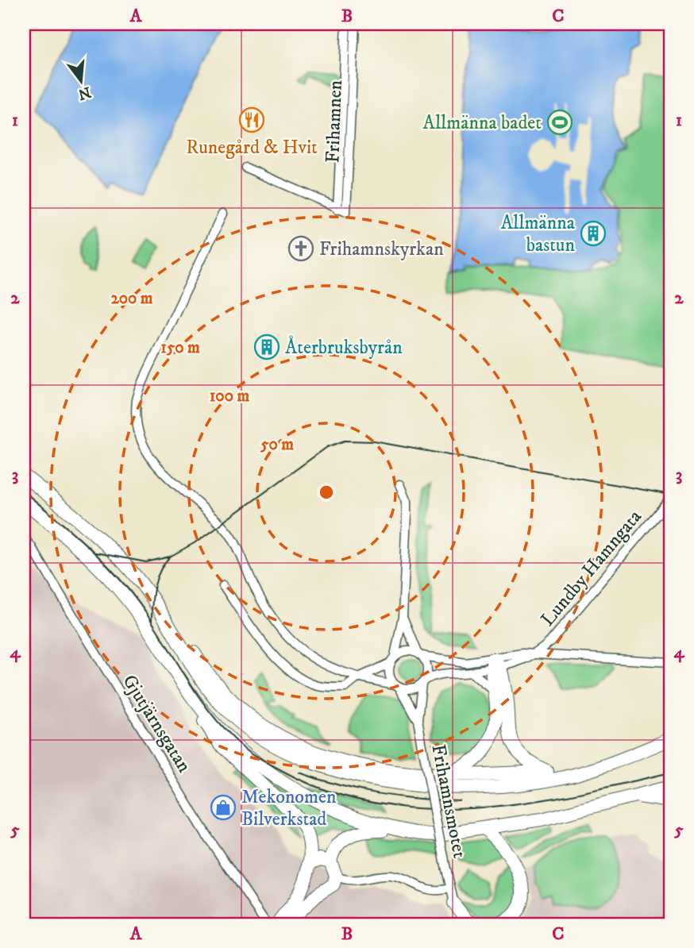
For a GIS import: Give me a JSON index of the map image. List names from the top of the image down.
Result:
{
  "streets": {
    "street": [
      "Frihamnen",
      "Lundby Hamngata",
      "Gjutjärnsgatan",
      "Frihamnsmotet"
    ]
  },
  "crossings": [
    ["Lundby Hamngata", "Frihamnsmotet"]
  ],
  "places": {
    "restaurant": ["Runegård & Hvit"],
    "sports": ["Allmänna badet"],
    "building": ["Allmänna bastun", "Återbruksbyrån"],
    "church": ["Frihamnskyrkan"],
    "shop": ["Mekonomen Bilverkstad"]
  },
  "north": "bottom",
  "grid": {
    "columns": ["A", "B", "C"],
    "rows": [
      "1",
      "2",
      "3",
      "4",
      "5"
    ]
  },
  "rings": [
    "200 m",
    "150 m",
    "100 m",
    "50 m"
  ]
}
